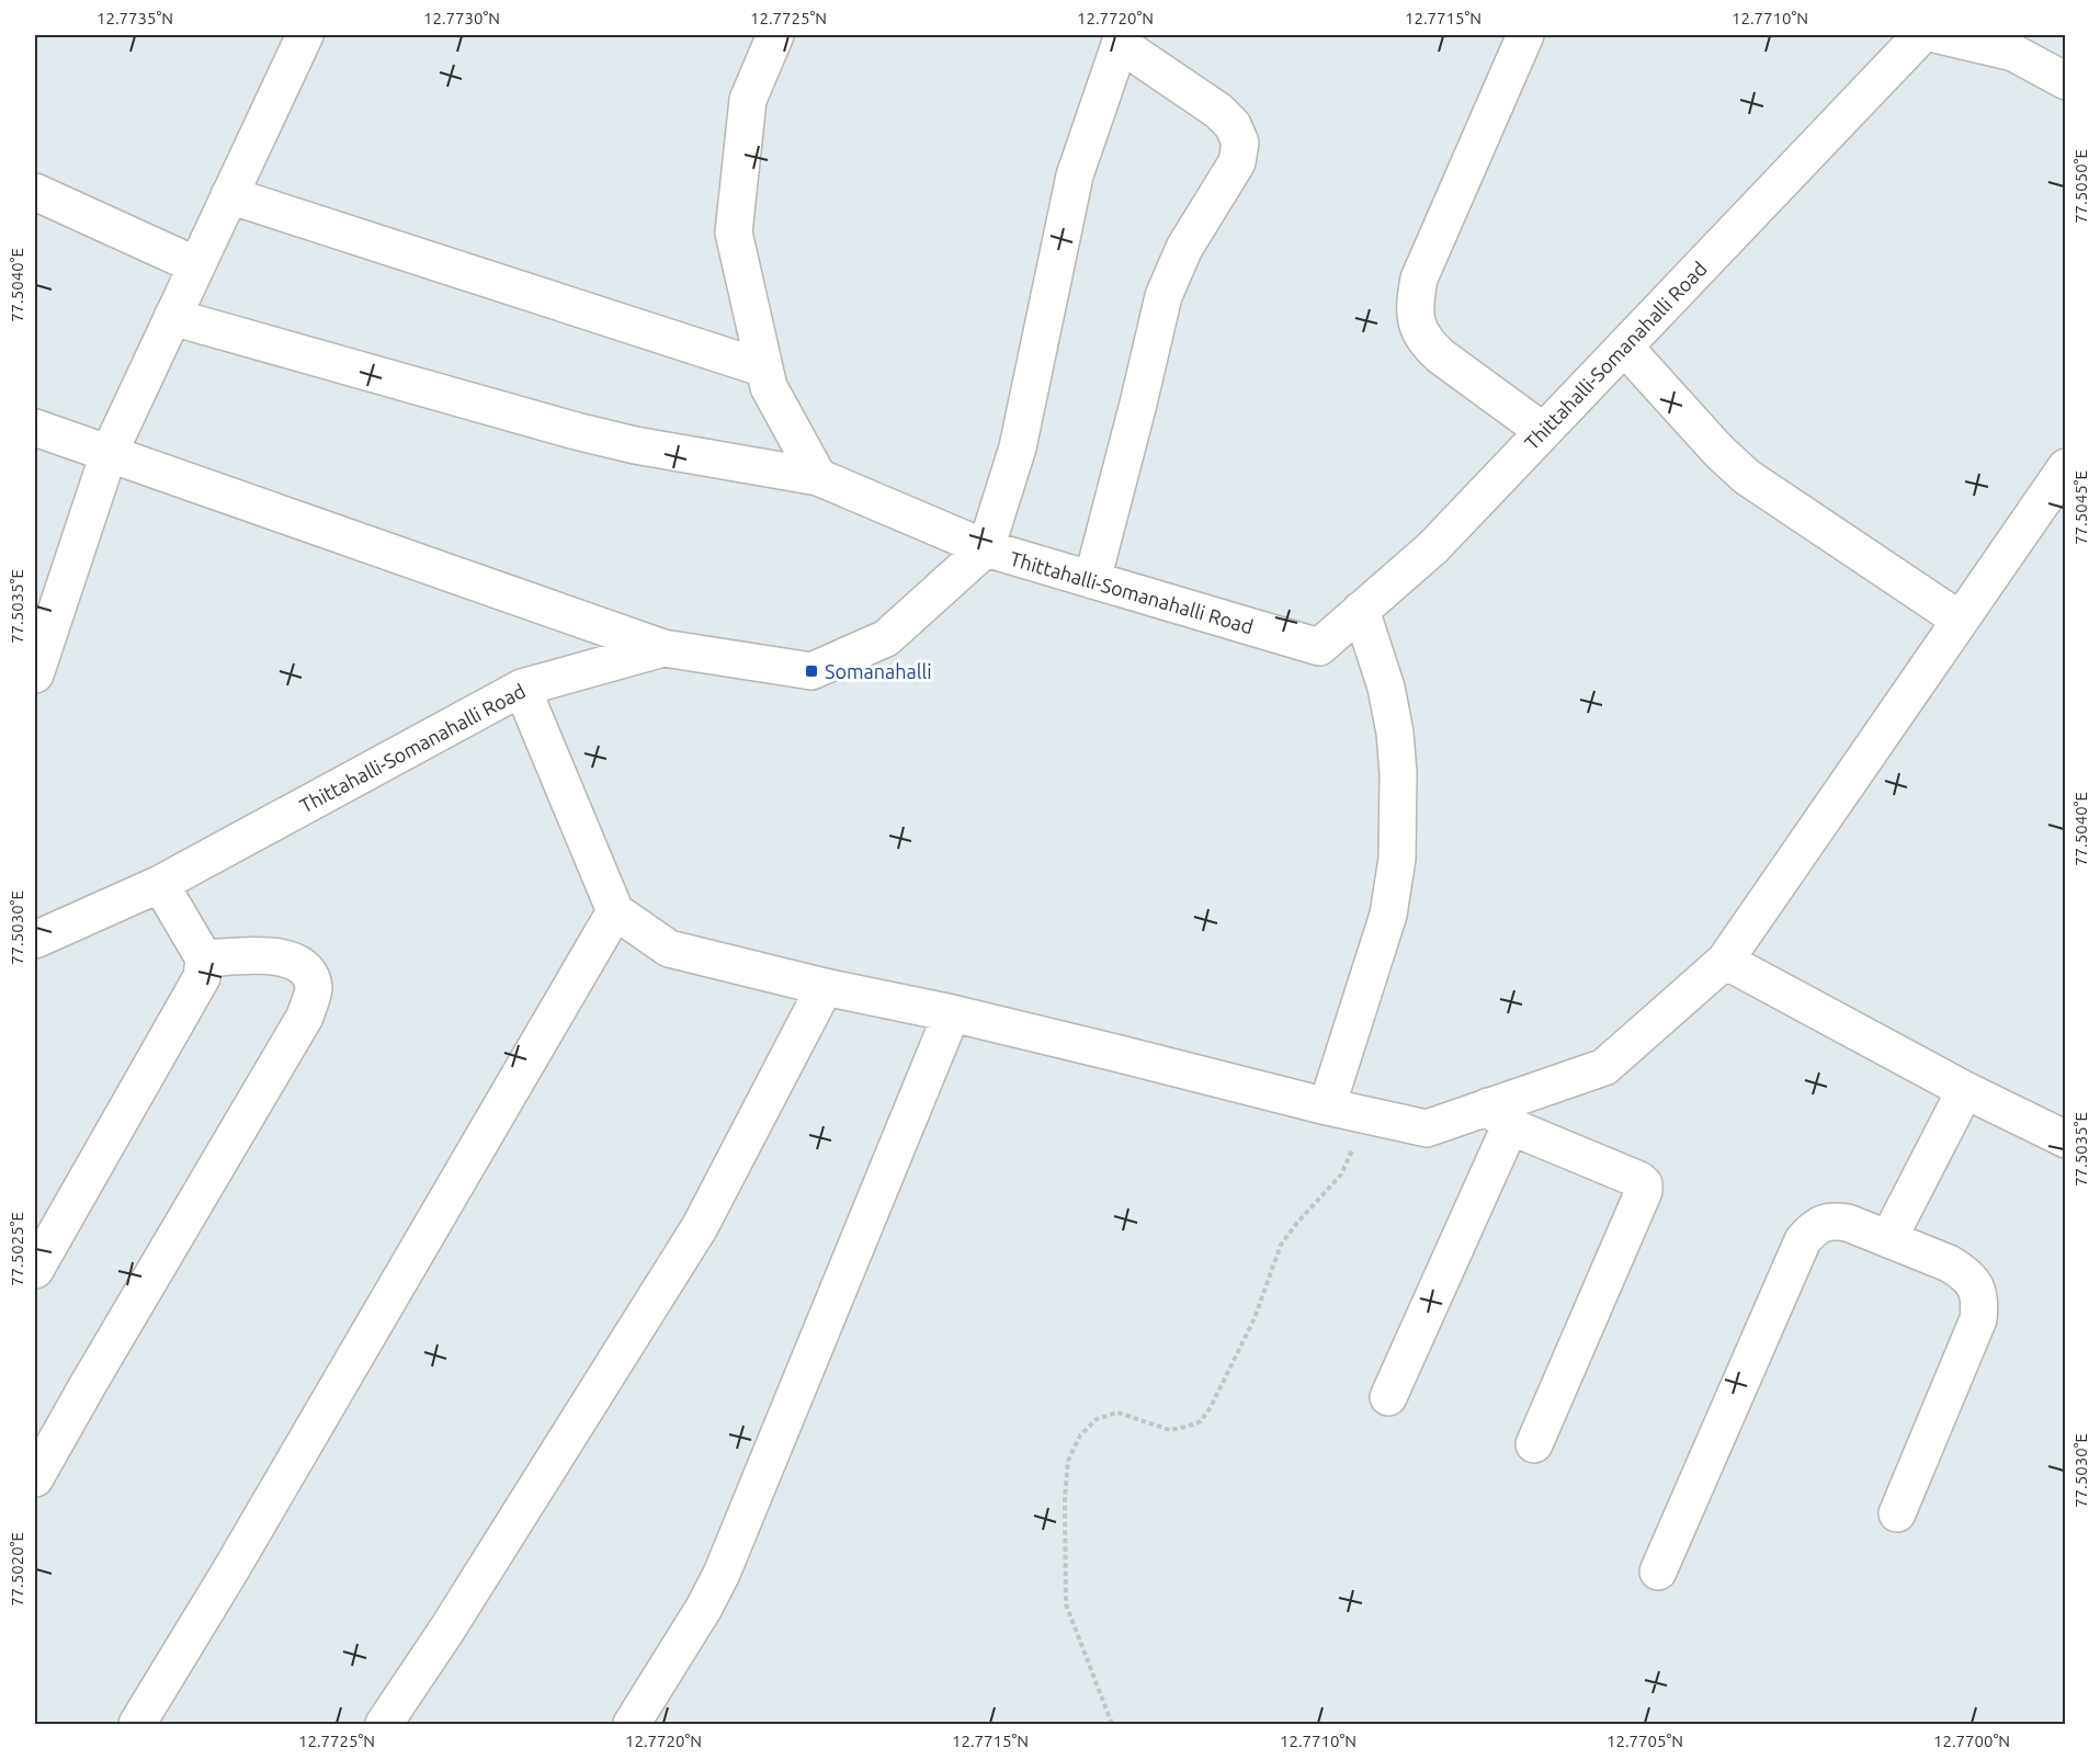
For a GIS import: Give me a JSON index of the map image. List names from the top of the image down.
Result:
{
  "streets": {
    "street": ["Thittahalli-Somanahalli Road"]
  },
  "places": {
    "transit": ["Somanahalli"]
  },
  "coordinates": [
    "12.7735°N",
    "12.7730°N",
    "12.7725°N",
    "12.7720°N",
    "12.7715°N",
    "12.7710°N",
    "77.5050°E",
    "77.5040°E",
    "77.5045°E",
    "77.5035°E",
    "77.5030°E",
    "77.5025°E",
    "77.5020°E",
    "12.7705°N",
    "12.7700°N"
  ]
}
